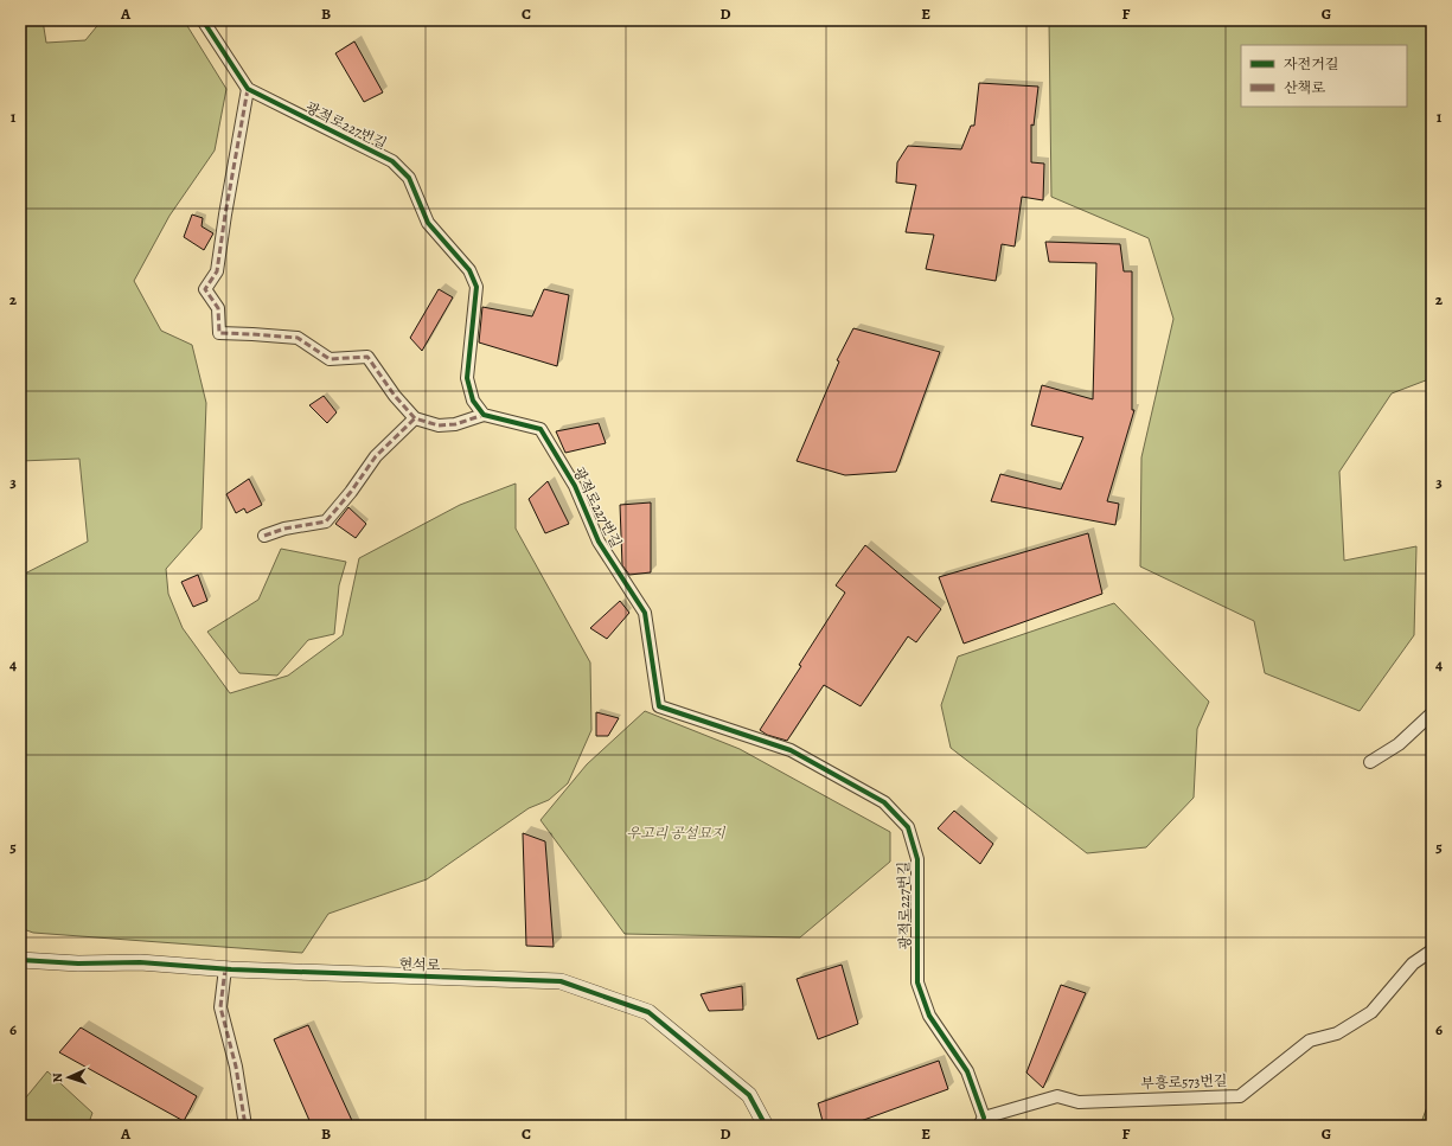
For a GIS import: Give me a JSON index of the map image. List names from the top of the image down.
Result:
{
  "streets": {
    "street": ["광적로227번길", "현석로", "부흥로573번길"]
  },
  "crossings": [
    ["광적로227번길", "부흥로573번길"]
  ],
  "parks": ["우고리 공설묘지"],
  "legend": ["자전거길", "산책로"],
  "north": "left",
  "grid": {
    "columns": [
      "A",
      "B",
      "C",
      "D",
      "E",
      "F",
      "G"
    ],
    "rows": [
      "1",
      "2",
      "3",
      "4",
      "5",
      "6"
    ]
  }
}
